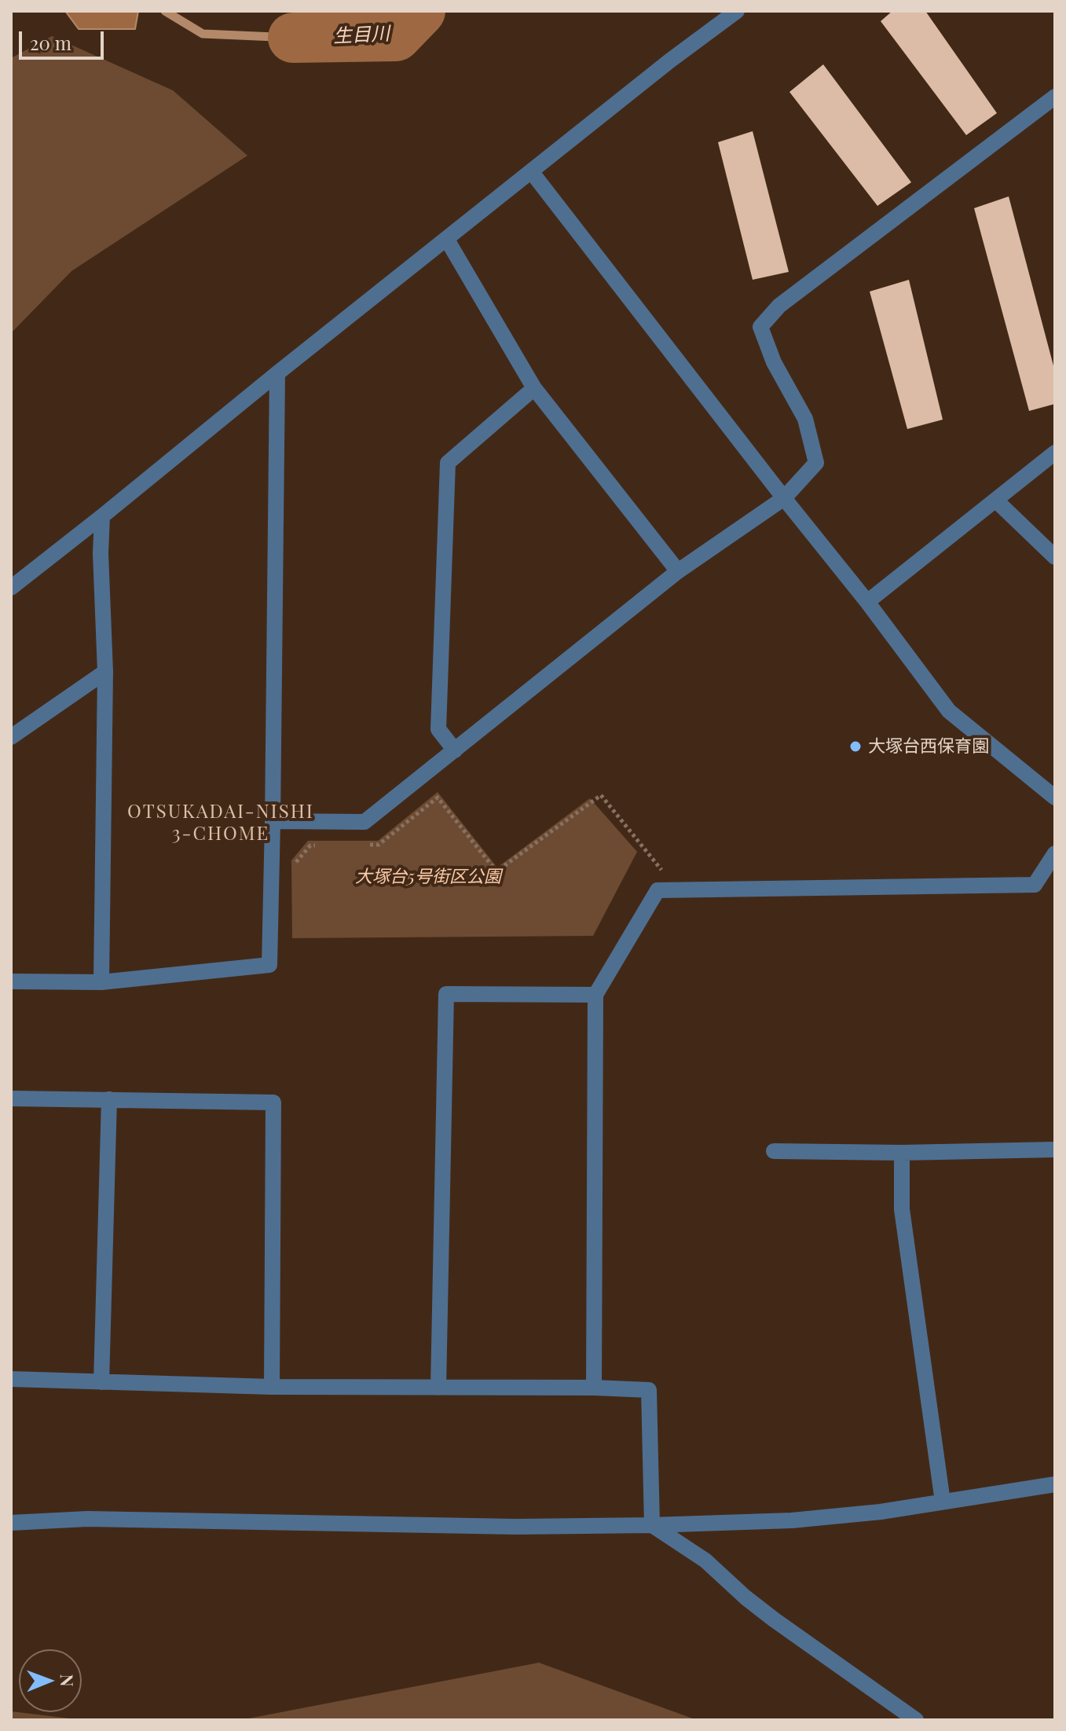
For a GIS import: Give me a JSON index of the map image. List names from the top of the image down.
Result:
{
  "districts": ["OTSUKADAI-NISHI 3-CHOME"],
  "water": ["生目川"],
  "parks": ["大塚台5号街区公園"],
  "places": ["大塚台西保育園"],
  "scale_bar": "20 m",
  "north": "right"
}
